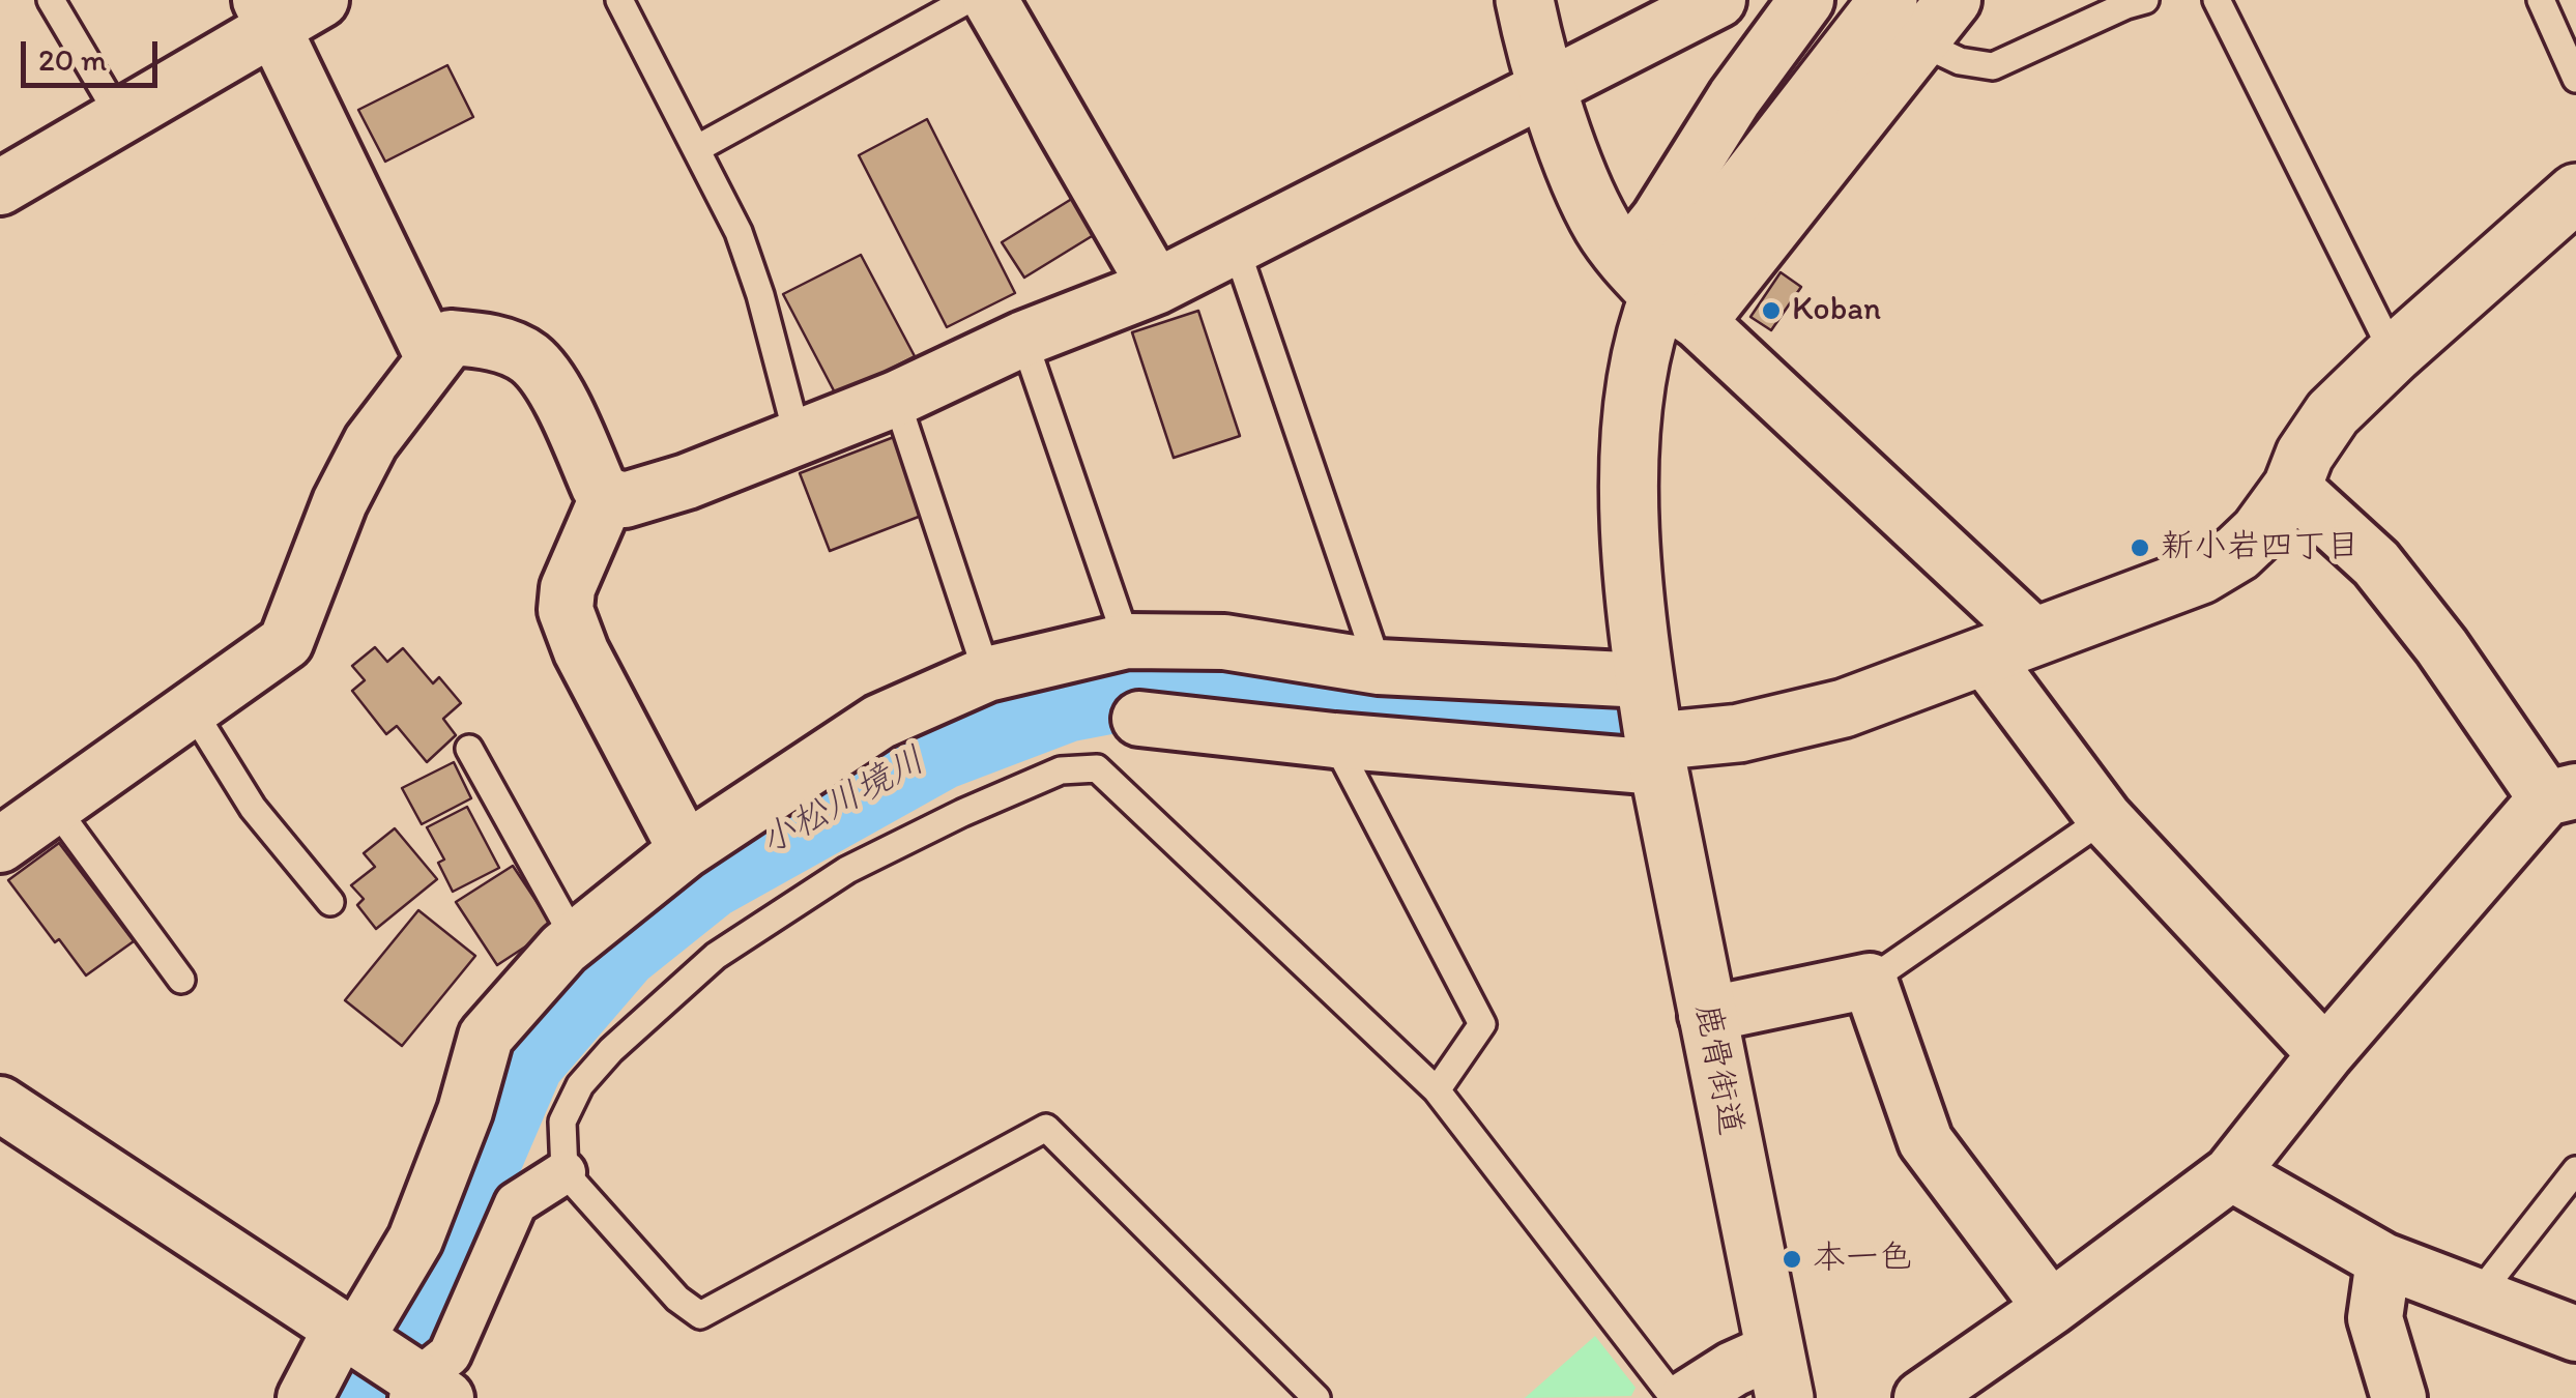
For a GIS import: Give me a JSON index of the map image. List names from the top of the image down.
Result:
{
  "streets": {
    "street": ["鹿骨街道"]
  },
  "water": ["小松川境川"],
  "places": ["Koban", "新小岩四丁目", "本一色"],
  "scale_bar": "20 m"
}
